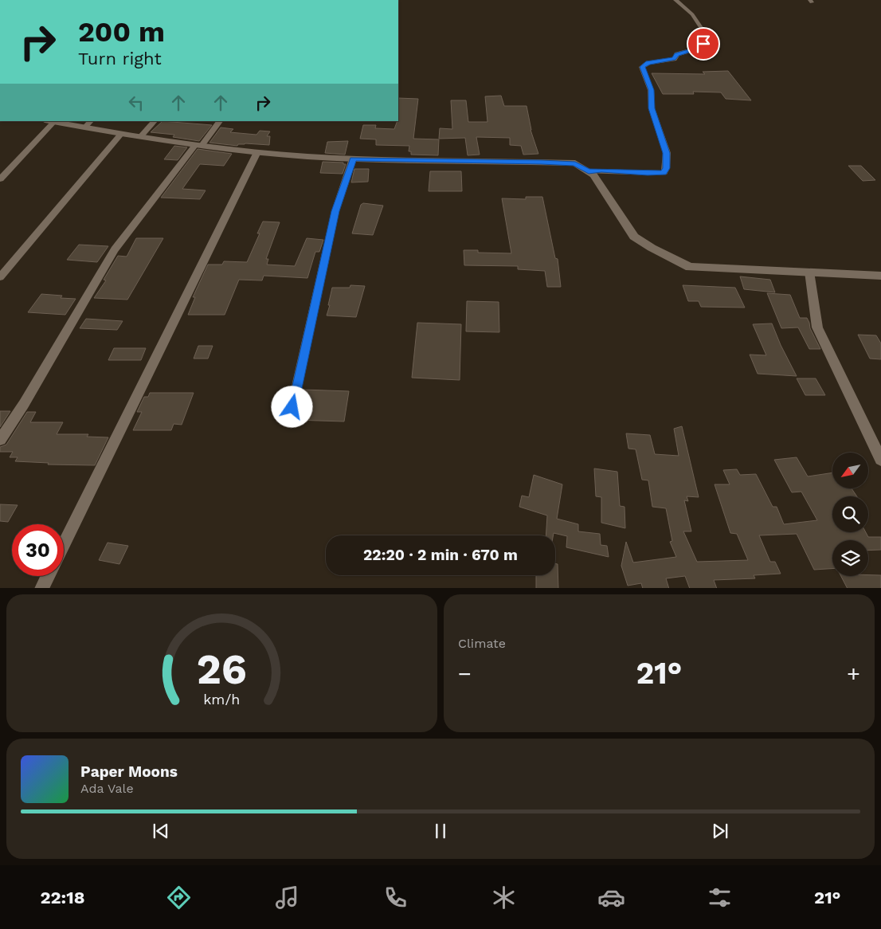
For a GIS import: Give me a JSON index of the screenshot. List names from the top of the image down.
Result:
{
  "north": "bottom left",
  "page": {
    "turn": ["200 m", "Turn right"],
    "limit": "30",
    "trip": "22:20 · 2 min · 670 m",
    "tile": "Climate",
    "heat": ["−", "21°", "+"],
    "song": ["Paper Moons", "Ada Vale"],
    "tabs": ["22:18", "21°"],
    "gauge": ["26", "km/h"]
  }
}
